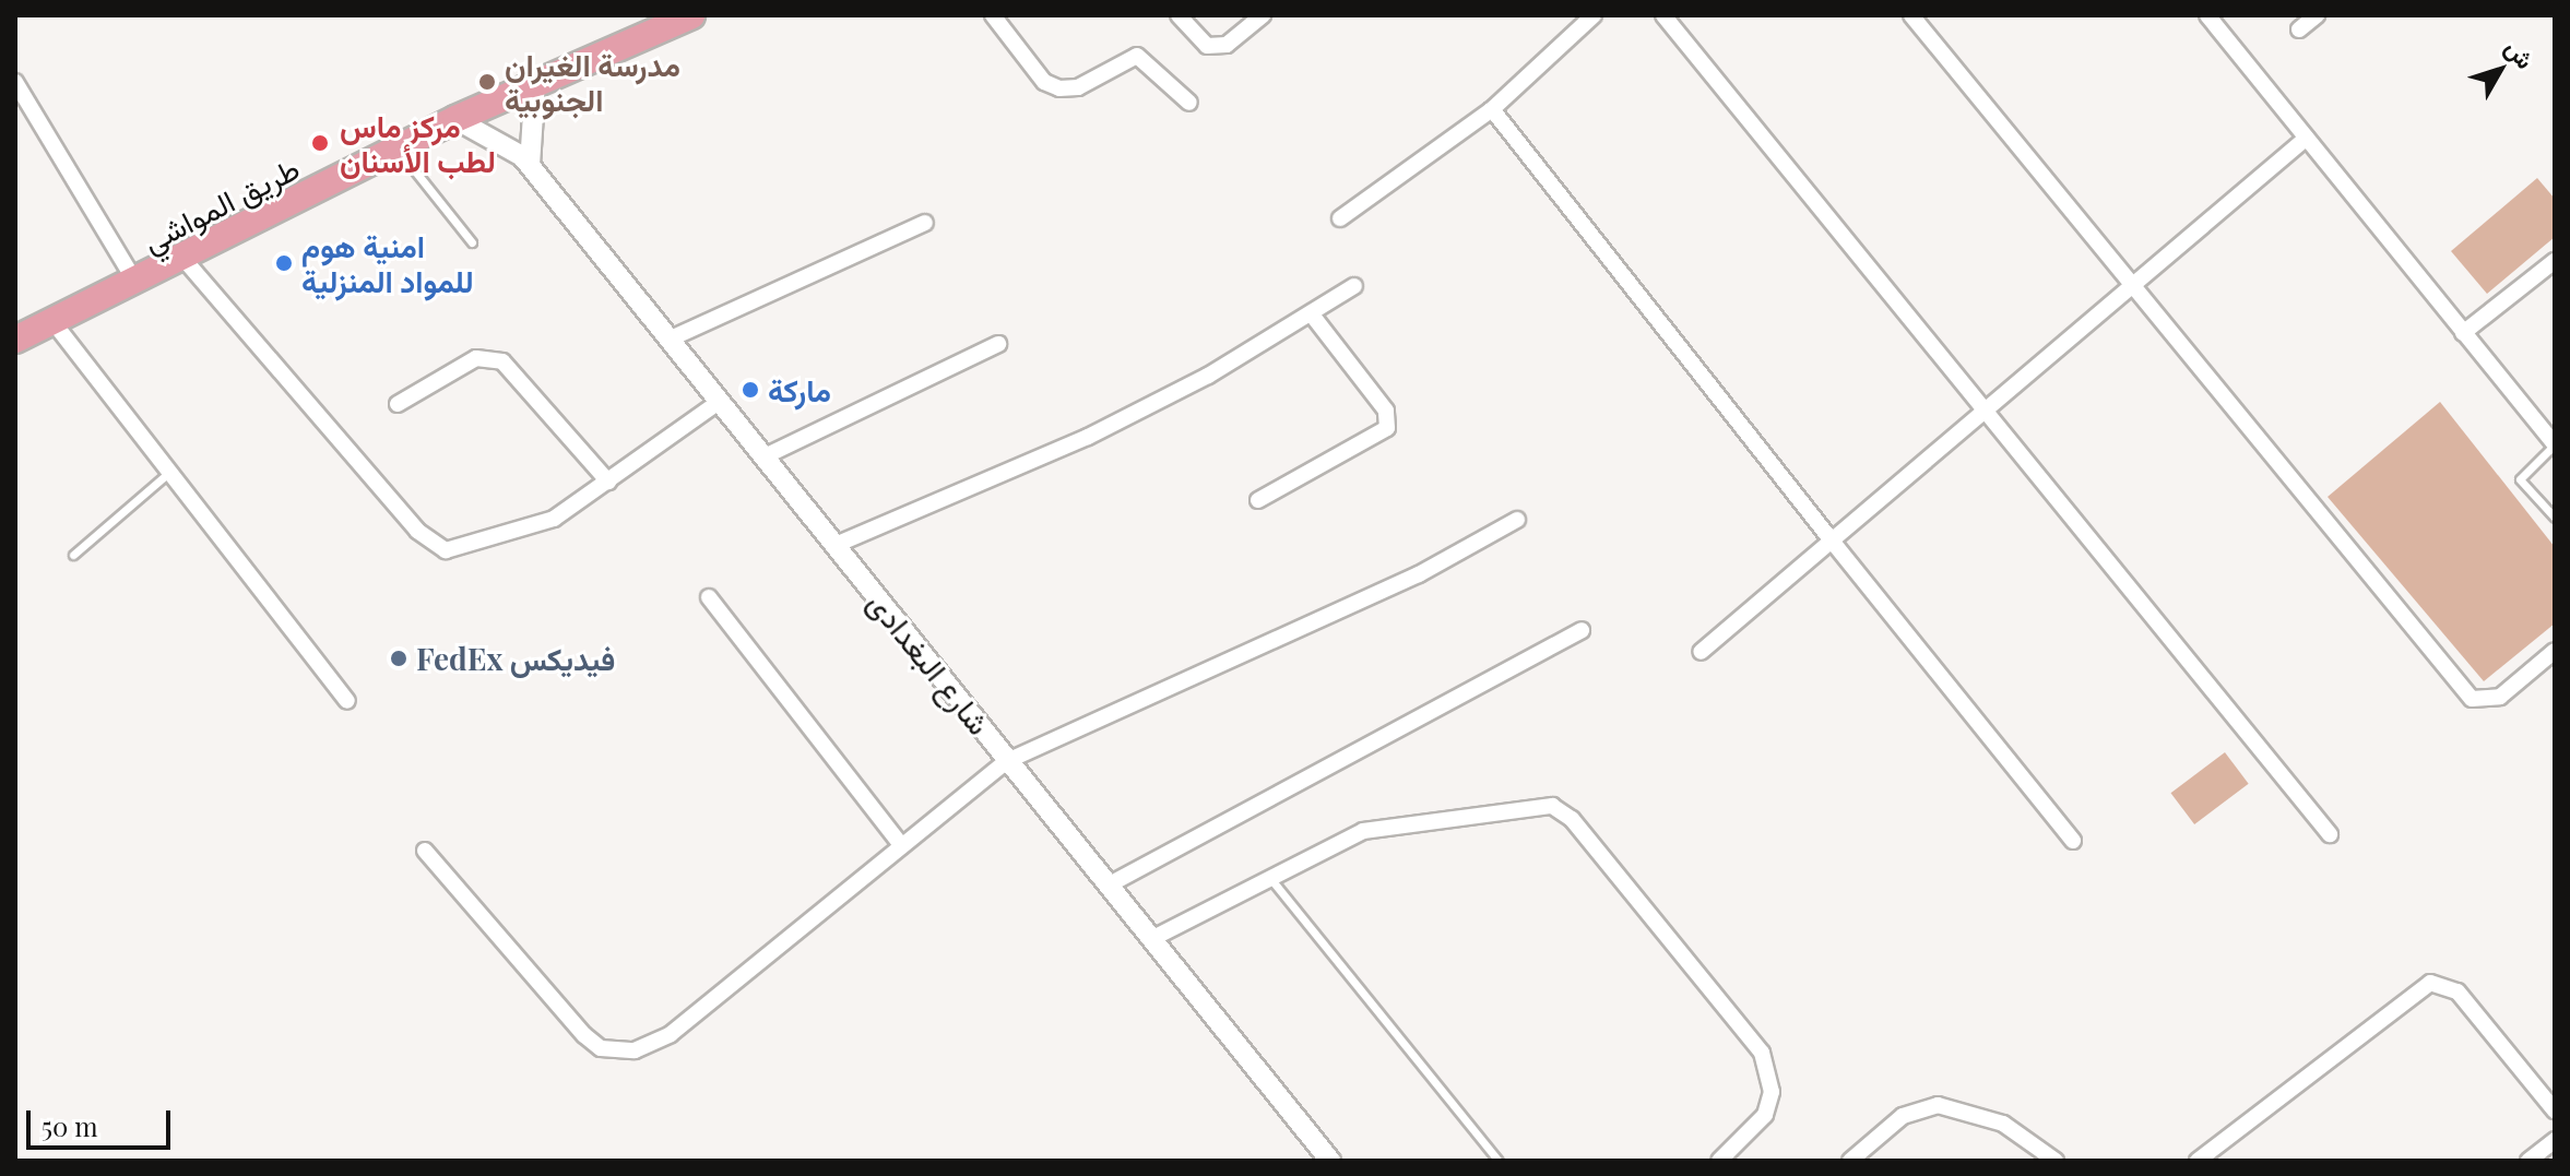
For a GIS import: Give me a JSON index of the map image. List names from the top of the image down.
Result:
{
  "streets": {
    "main road": ["طريق المواشي"],
    "street": ["شارع البغدادى"]
  },
  "crossings": [
    ["طريق المواشي", "شارع البغدادى"]
  ],
  "places": [
    "مدرسة الغيران الجنوبية",
    "مركز ماس لطب الأسنان",
    "امنية هوم للمواد المنزلية",
    "ماركة",
    "FedEx فيديكس"
  ],
  "scale_bar": "50 m",
  "north": "top right"
}
